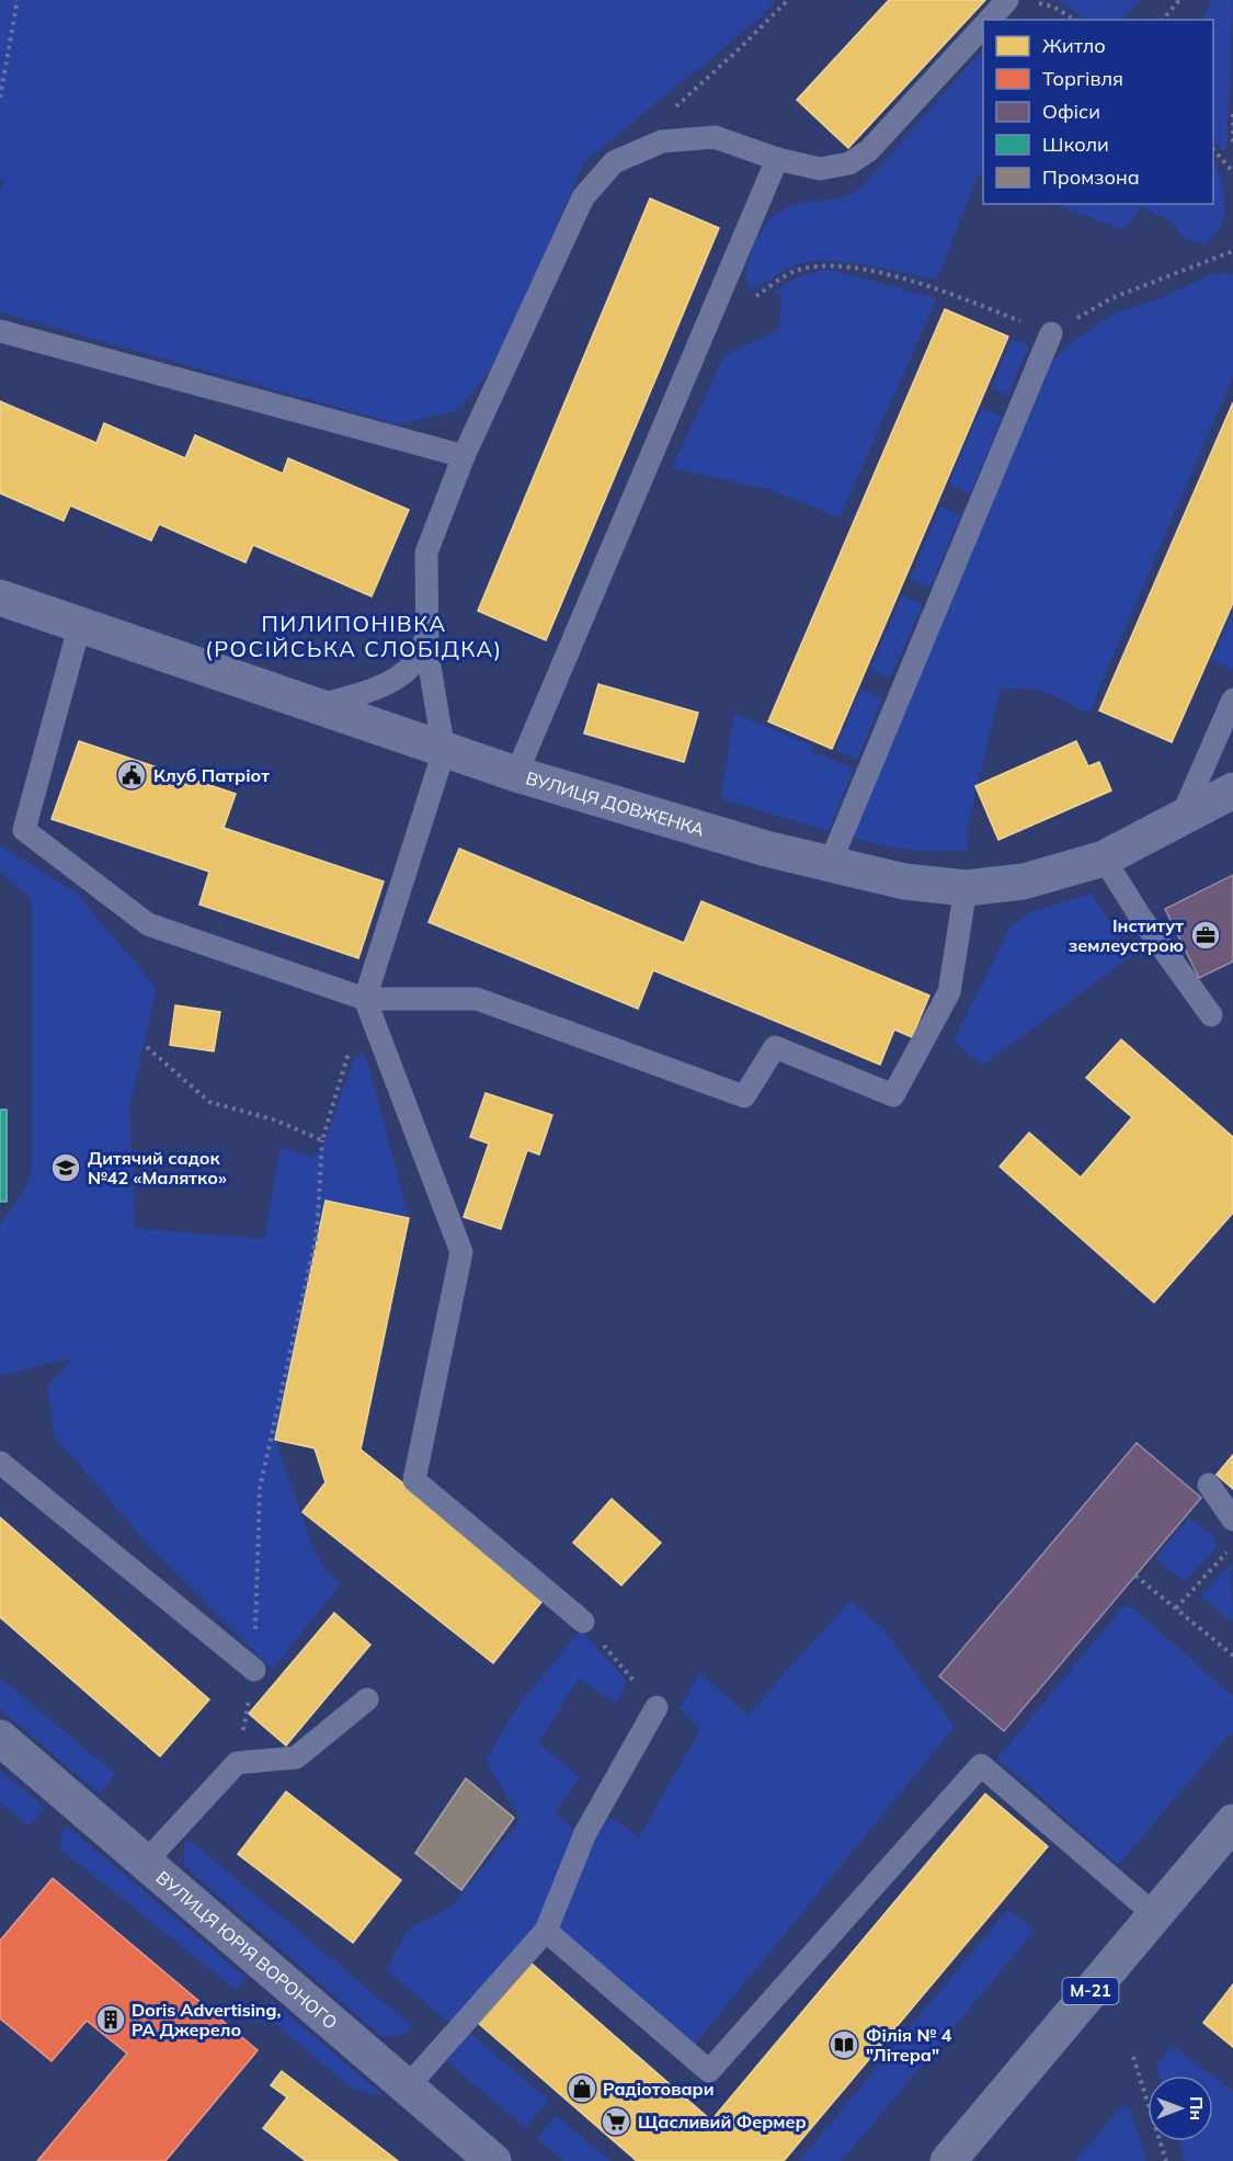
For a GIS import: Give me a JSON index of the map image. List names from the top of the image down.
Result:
{
  "streets": {
    "highway": ["М-21"],
    "street": ["ВУЛИЦЯ ДОВЖЕНКА", "ВУЛИЦЯ ЮРІЯ ВОРОНОГО"]
  },
  "districts": ["ПИЛИПОНІВКА (РОСІЙСЬКА СЛОБІДКА)"],
  "places": {
    "public building": ["Клуб Патріот"],
    "office": ["Інститут землеустрою"],
    "school or university": ["Дитячий садок №42 «Малятко»"],
    "building": ["Doris Advertising, РА Джерело"],
    "library": ["Філія № 4 \"Літера\""],
    "shop": ["Радіотовари"],
    "supermarket": ["Щасливий Фермер"]
  },
  "legend": [
    "Житло",
    "Торгівля",
    "Офіси",
    "Школи",
    "Промзона"
  ],
  "north": "right"
}
